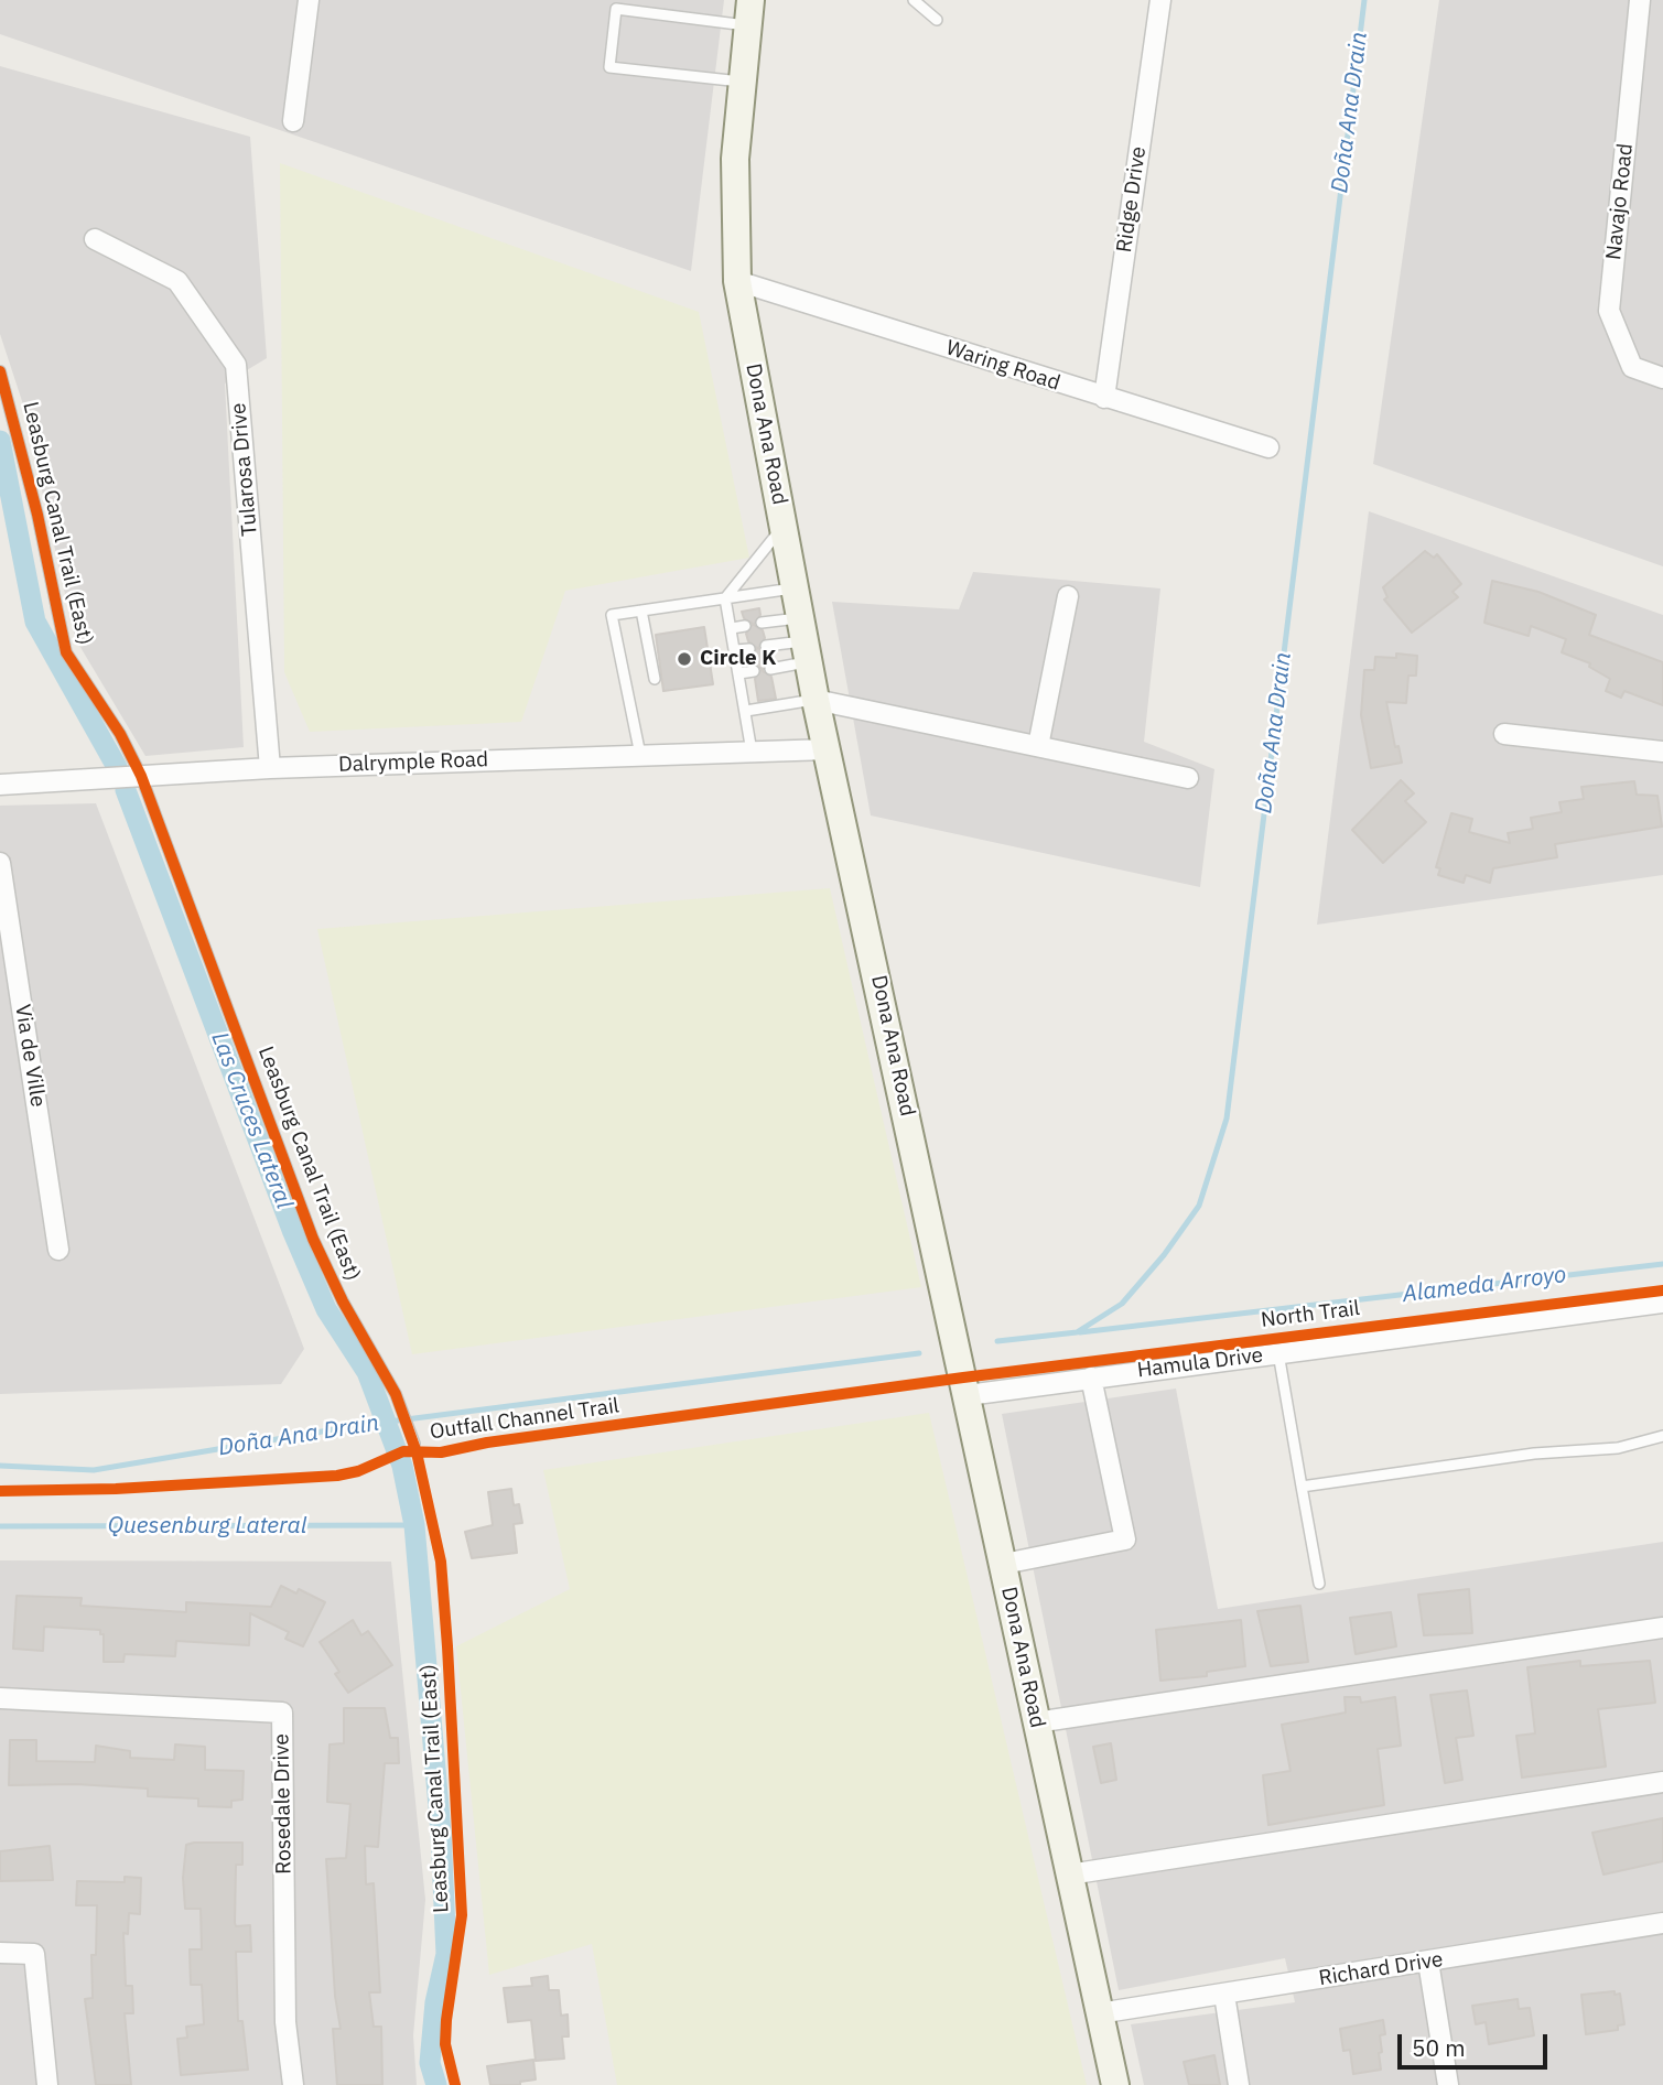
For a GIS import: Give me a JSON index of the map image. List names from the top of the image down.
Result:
{
  "streets": {
    "street": [
      "Ridge Drive",
      "Navajo Road",
      "Waring Road",
      "Dona Ana Road",
      "Tularosa Drive",
      "Dalrymple Road",
      "Via de Ville",
      "Hamula Drive",
      "Rosedale Drive",
      "Richard Drive"
    ],
    "lane": ["Leasburg Canal Trail (East)"],
    "cycle path": ["North Trail"]
  },
  "crossings": [
    ["Ridge Drive", "Waring Road"],
    ["Waring Road", "Dona Ana Road"],
    ["Dona Ana Road", "Dalrymple Road"],
    ["Dona Ana Road", "Hamula Drive"],
    ["Dona Ana Road", "Richard Drive"],
    ["Tularosa Drive", "Dalrymple Road"],
    ["Leasburg Canal Trail (East)", "Dalrymple Road"]
  ],
  "water": [
    "Doña Ana Drain",
    "Las Cruces Lateral",
    "Alameda Arroyo",
    "Quesenburg Lateral"
  ],
  "places": ["Circle K"],
  "scale_bar": "50 m"
}
